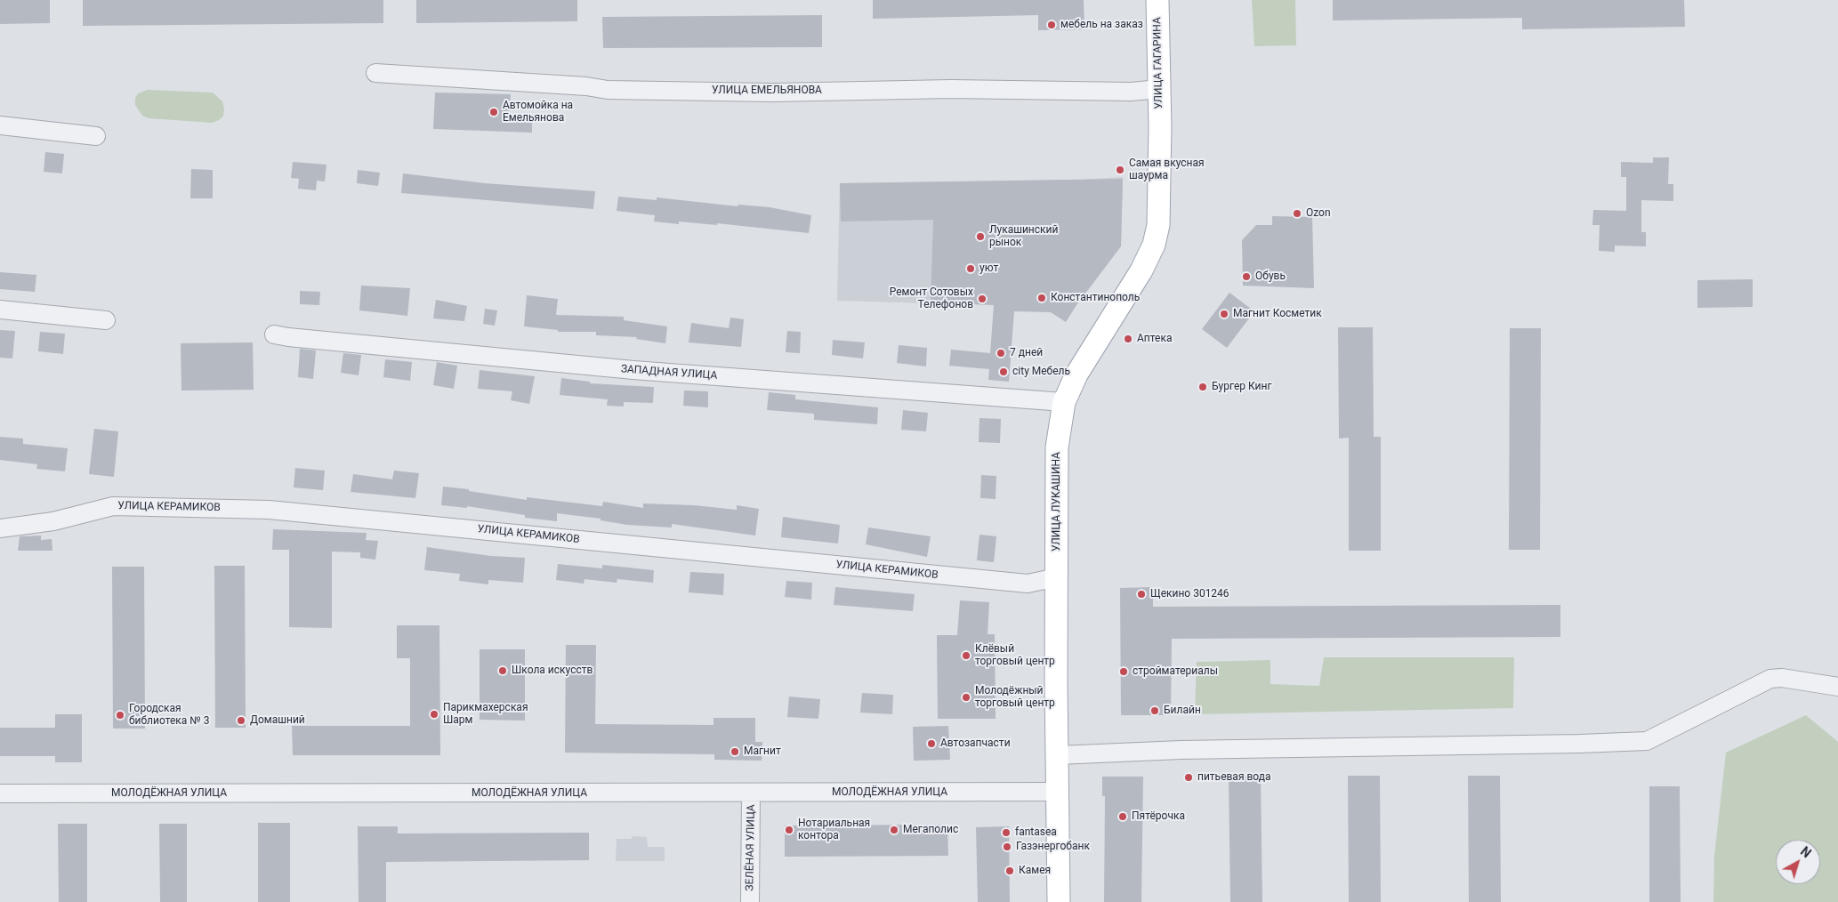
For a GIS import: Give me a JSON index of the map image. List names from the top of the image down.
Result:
{
  "streets": {
    "main road": ["УЛИЦА ГАГАРИНА", "УЛИЦА ЛУКАШИНА"],
    "street": [
      "УЛИЦА ЕМЕЛЬЯНОВА",
      "ЗАПАДНАЯ УЛИЦА",
      "УЛИЦА КЕРАМИКОВ",
      "МОЛОДЁЖНАЯ УЛИЦА",
      "ЗЕЛЁНАЯ УЛИЦА"
    ]
  },
  "crossings": [
    ["УЛИЦА ГАГАРИНА", "УЛИЦА ЕМЕЛЬЯНОВА"],
    ["УЛИЦА ГАГАРИНА", "УЛИЦА ЛУКАШИНА"],
    ["ЗАПАДНАЯ УЛИЦА", "УЛИЦА ЛУКАШИНА"],
    ["УЛИЦА ЛУКАШИНА", "УЛИЦА КЕРАМИКОВ"],
    ["УЛИЦА ЛУКАШИНА", "МОЛОДЁЖНАЯ УЛИЦА"],
    ["МОЛОДЁЖНАЯ УЛИЦА", "ЗЕЛЁНАЯ УЛИЦА"]
  ],
  "places": [
    "мебель на заказ",
    "Автомойка на Емельянова",
    "Самая вкусная шаурма",
    "Ozon",
    "Лукашинский рынок",
    "уют",
    "Обувь",
    "Константинополь",
    "Ремонт Сотовых Телефонов",
    "Магнит Косметик",
    "Аптека",
    "7 дней",
    "city Мебель",
    "Бургер Кинг",
    "Щекино 301246",
    "Клёвый торговый центр",
    "Школа искусств",
    "стройматериалы",
    "Молодёжный торговый центр",
    "Билайн",
    "Парикмахерская Шарм",
    "Городская библиотека № 3",
    "Домашний",
    "Автозапчасти",
    "Магнит",
    "питьевая вода",
    "Пятёрочка",
    "Нотариальная контора",
    "Мегаполис",
    "fantasea",
    "Газэнергобанк",
    "Камея"
  ],
  "north": "top right"
}
